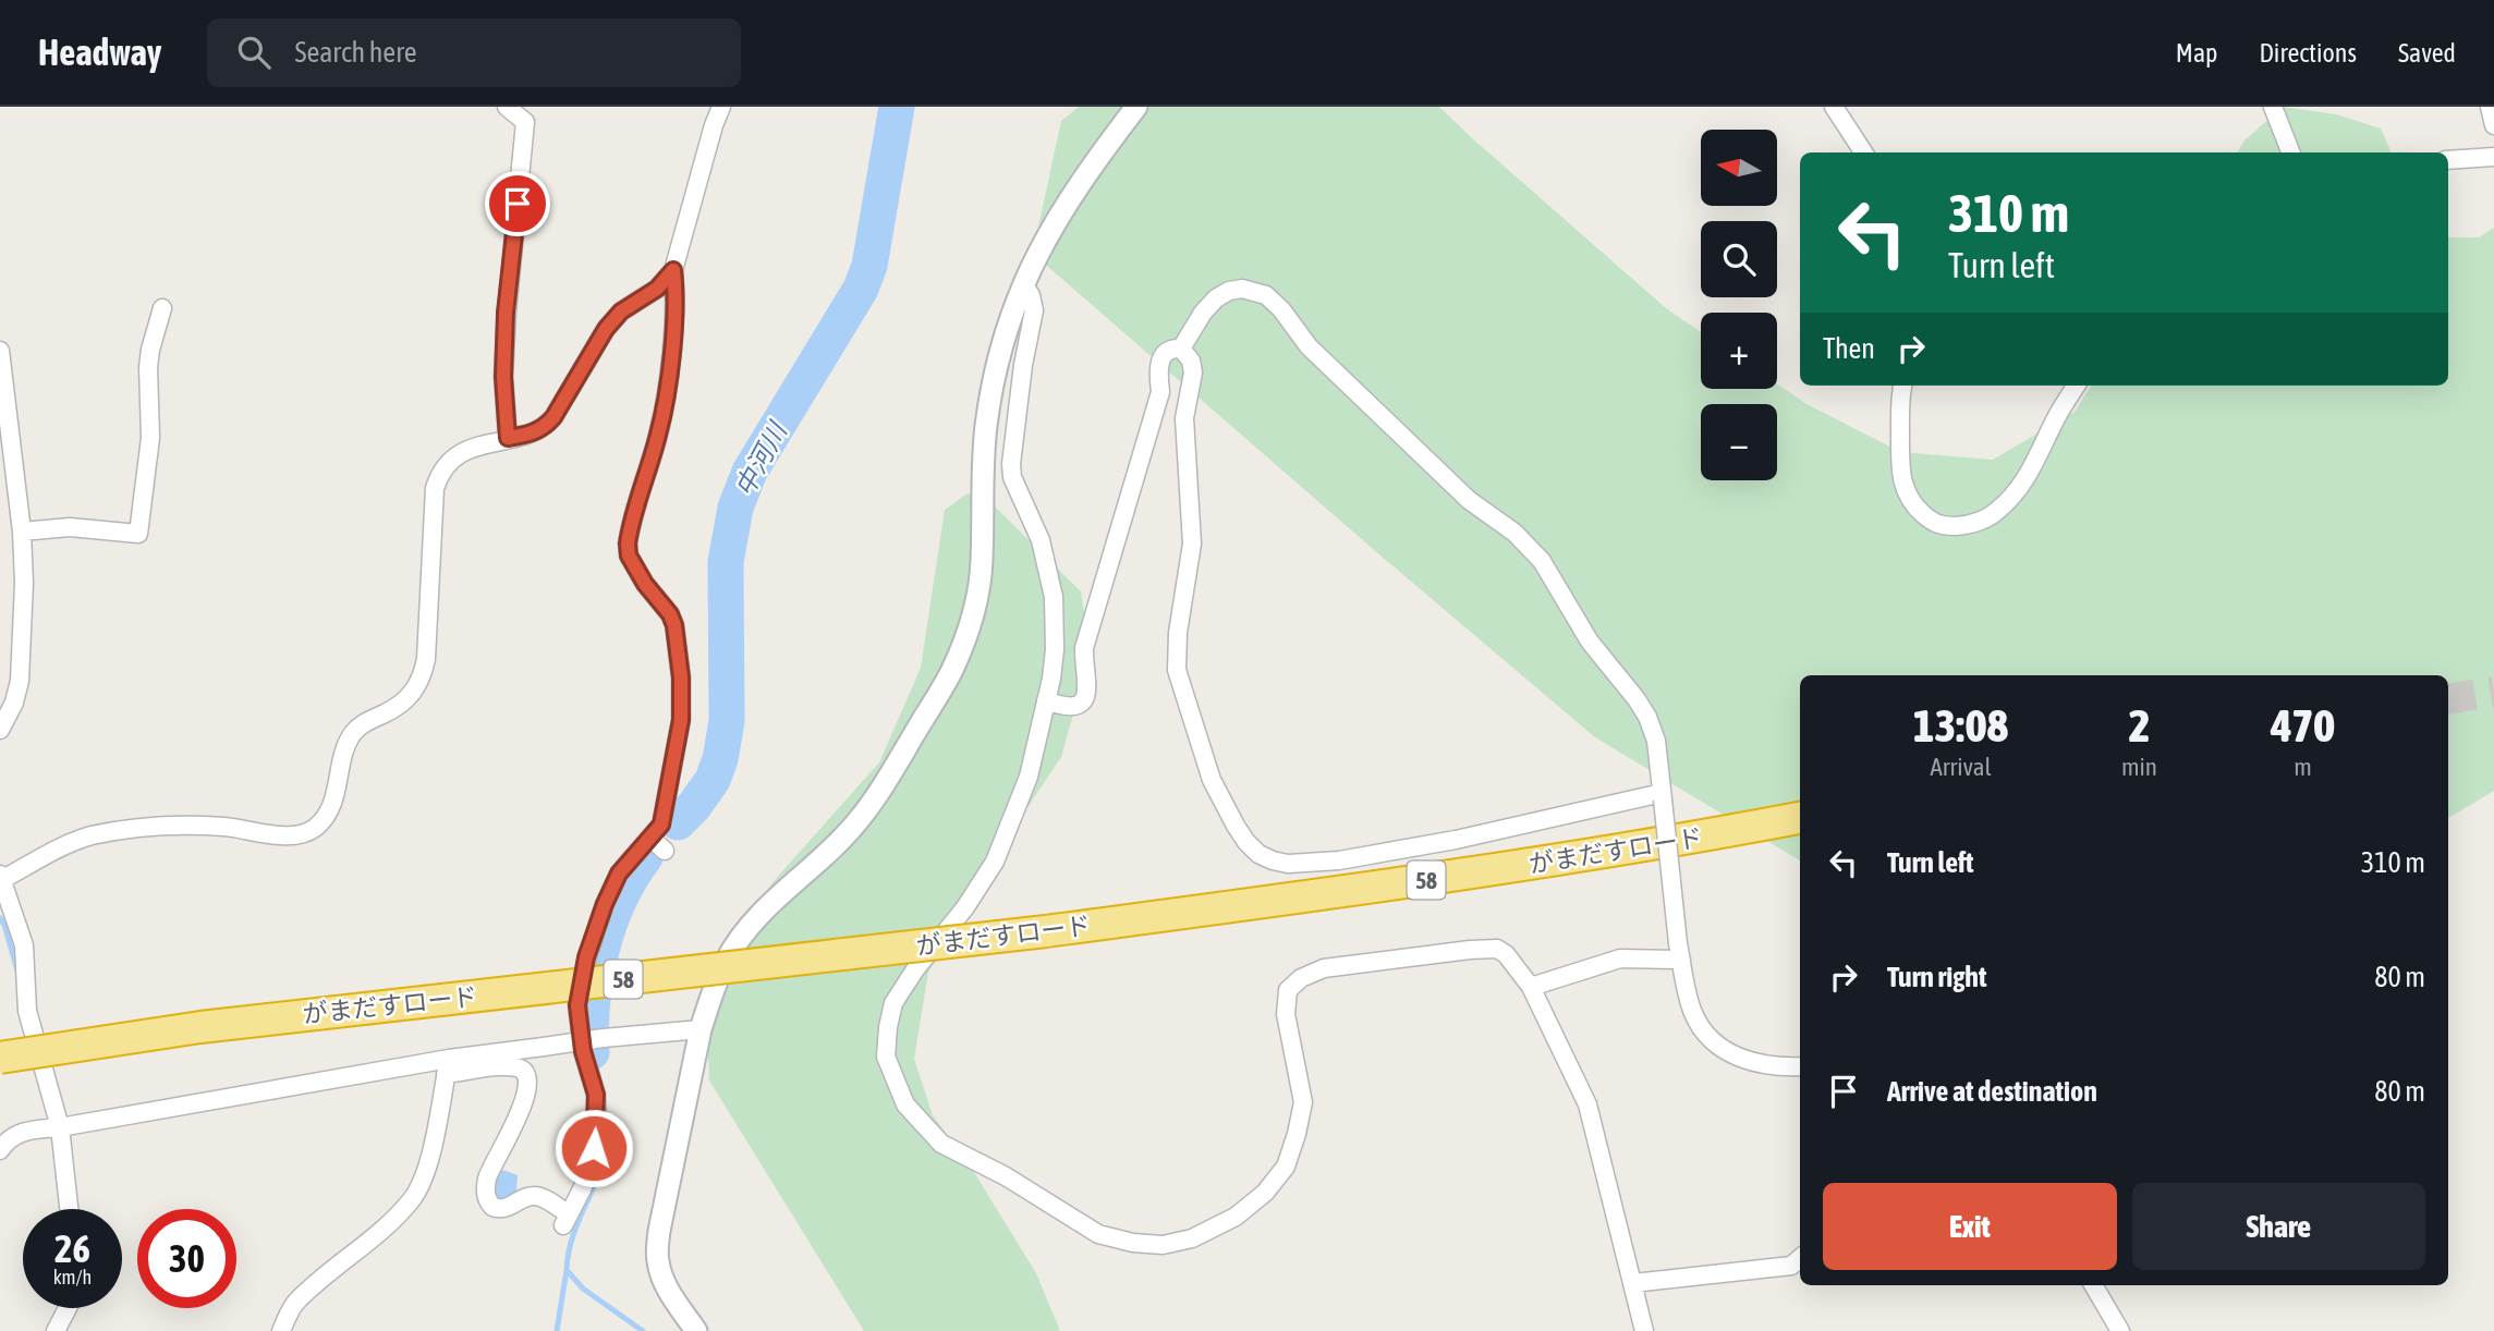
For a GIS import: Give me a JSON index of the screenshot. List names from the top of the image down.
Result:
{
  "streets": {
    "highway": ["がまだすロード", "58"]
  },
  "water": ["中河川"],
  "north": "left",
  "page": {
    "header": "Headway",
    "search": "Search here",
    "nav": ["Map", "Directions", "Saved"],
    "map_buttons": ["+", "−"],
    "turn": ["310 m", "Turn left"],
    "then": "Then",
    "eta": [
      "13:08",
      "Arrival",
      "2",
      "min",
      "470",
      "m"
    ],
    "list": [
      {
        "name": "Turn left",
        "value": "310 m"
      },
      {
        "name": "Turn right",
        "value": "80 m"
      },
      {
        "name": "Arrive at destination",
        "value": "80 m"
      }
    ],
    "buttons": ["Exit", "Share"],
    "speed": "26 km/h",
    "limit": "30"
  }
}
